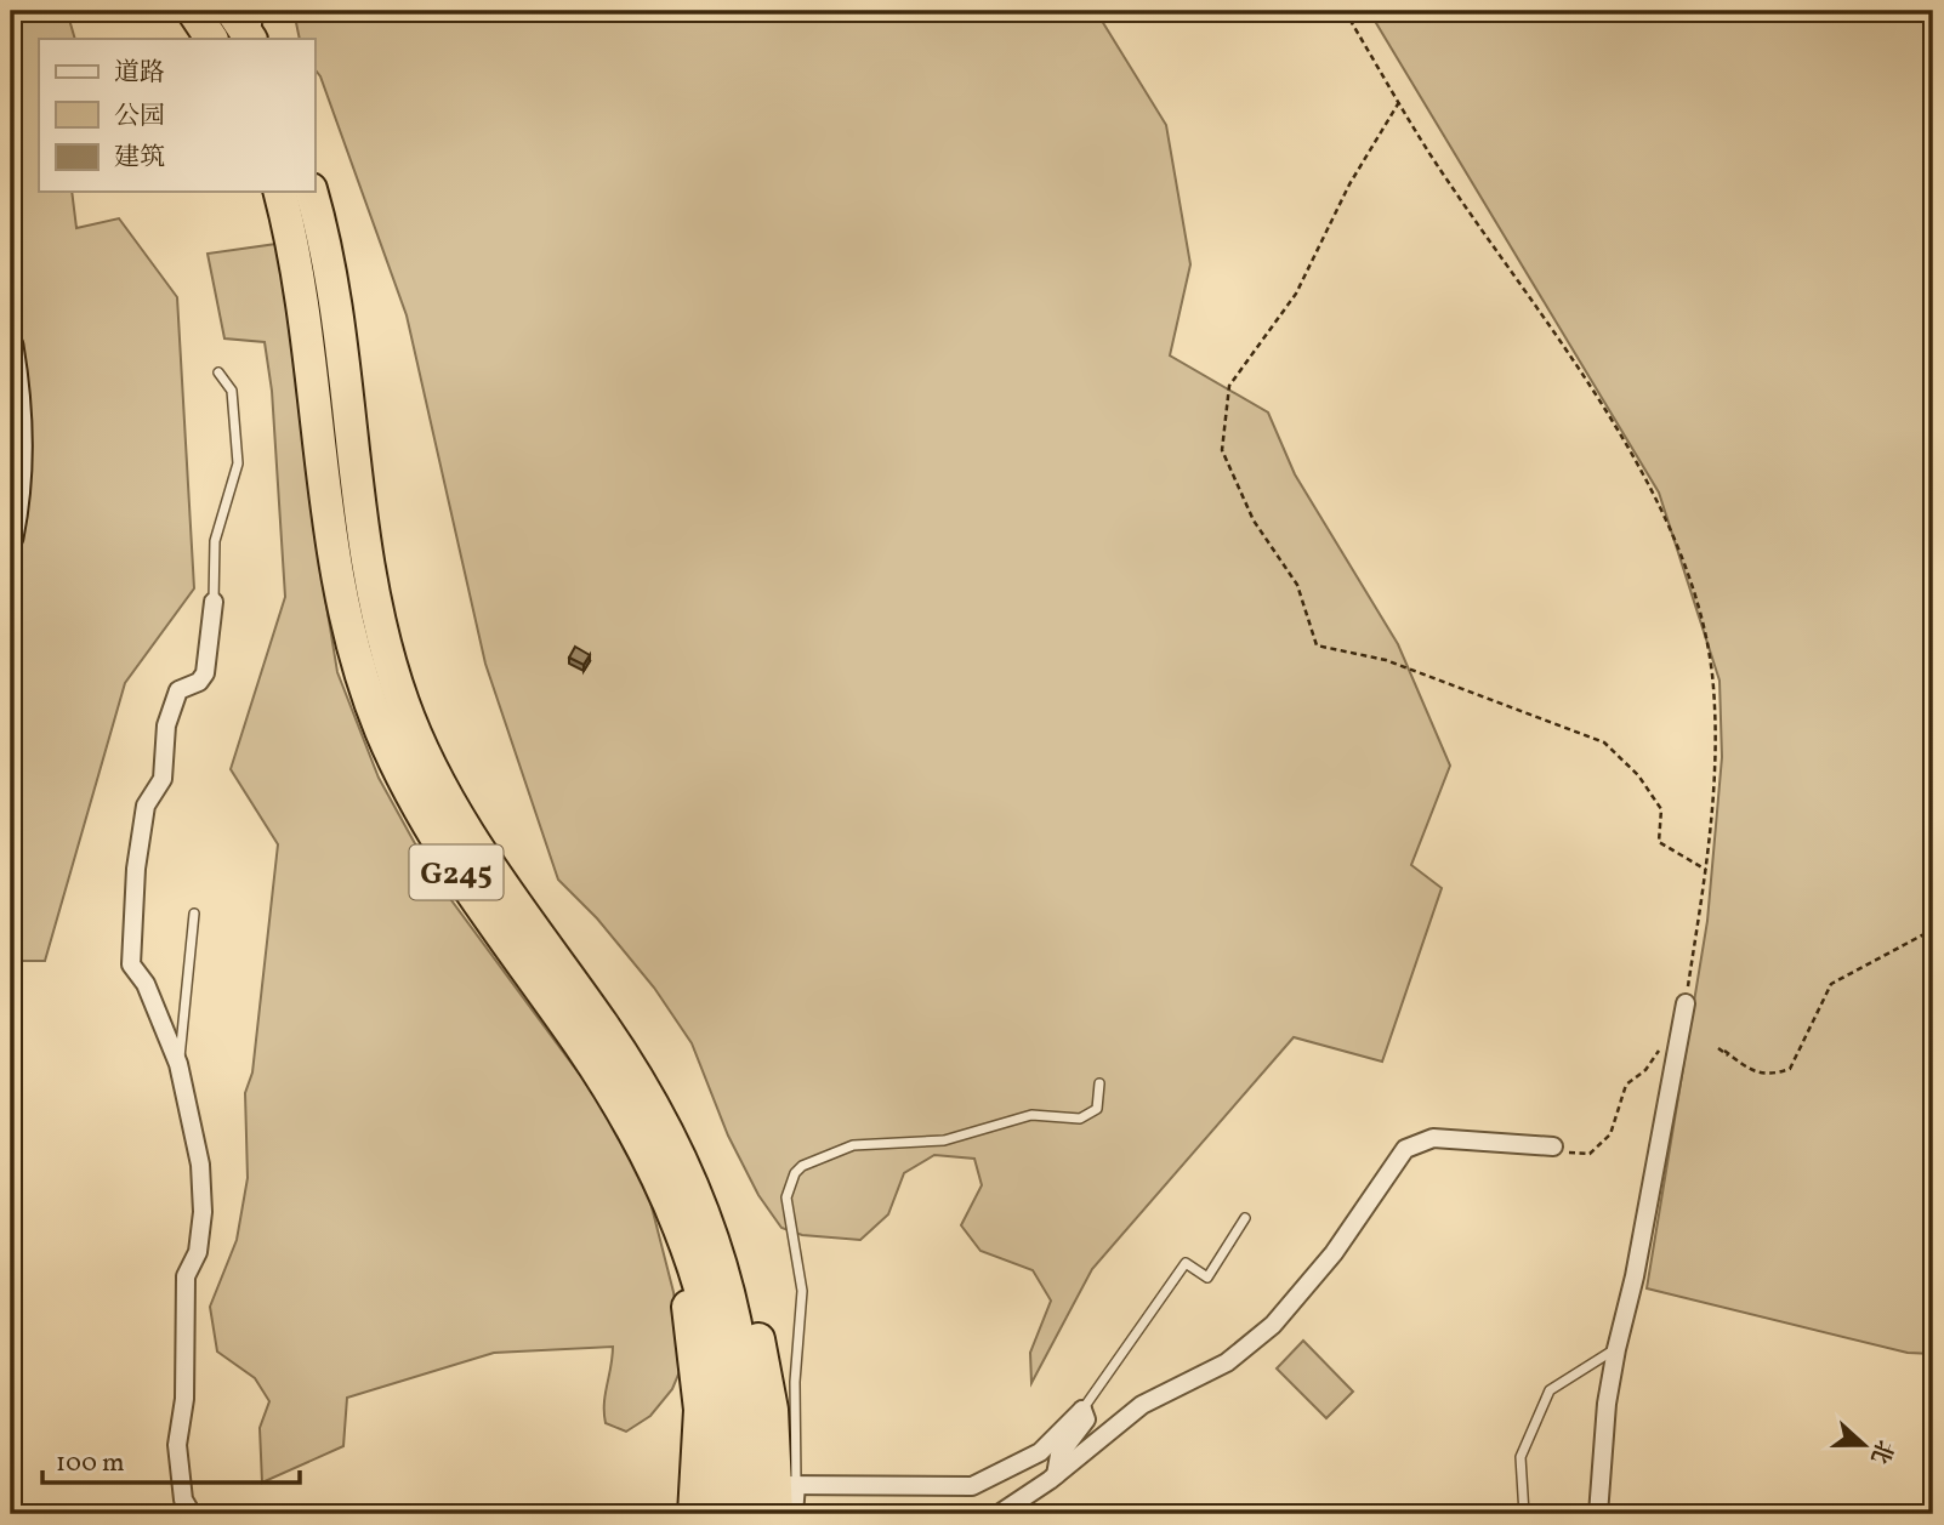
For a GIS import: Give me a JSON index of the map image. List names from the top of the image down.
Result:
{
  "streets": {
    "highway": ["G245"]
  },
  "legend": ["道路", "公园", "建筑"],
  "scale_bar": "100 m",
  "north": "right"
}
